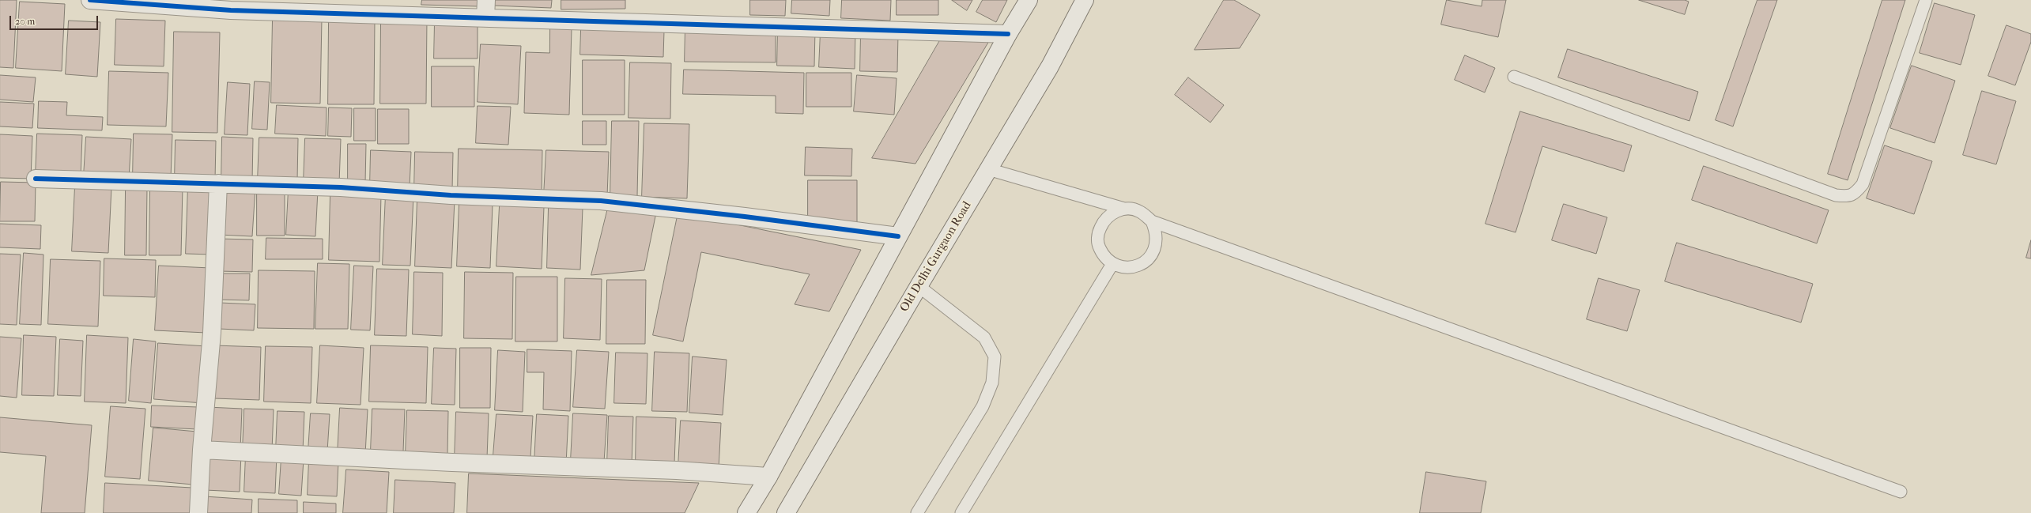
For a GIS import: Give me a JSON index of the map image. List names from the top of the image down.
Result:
{
  "streets": {
    "street": ["Old Delhi Gurgaon Road"]
  },
  "scale_bar": "20 m"
}
